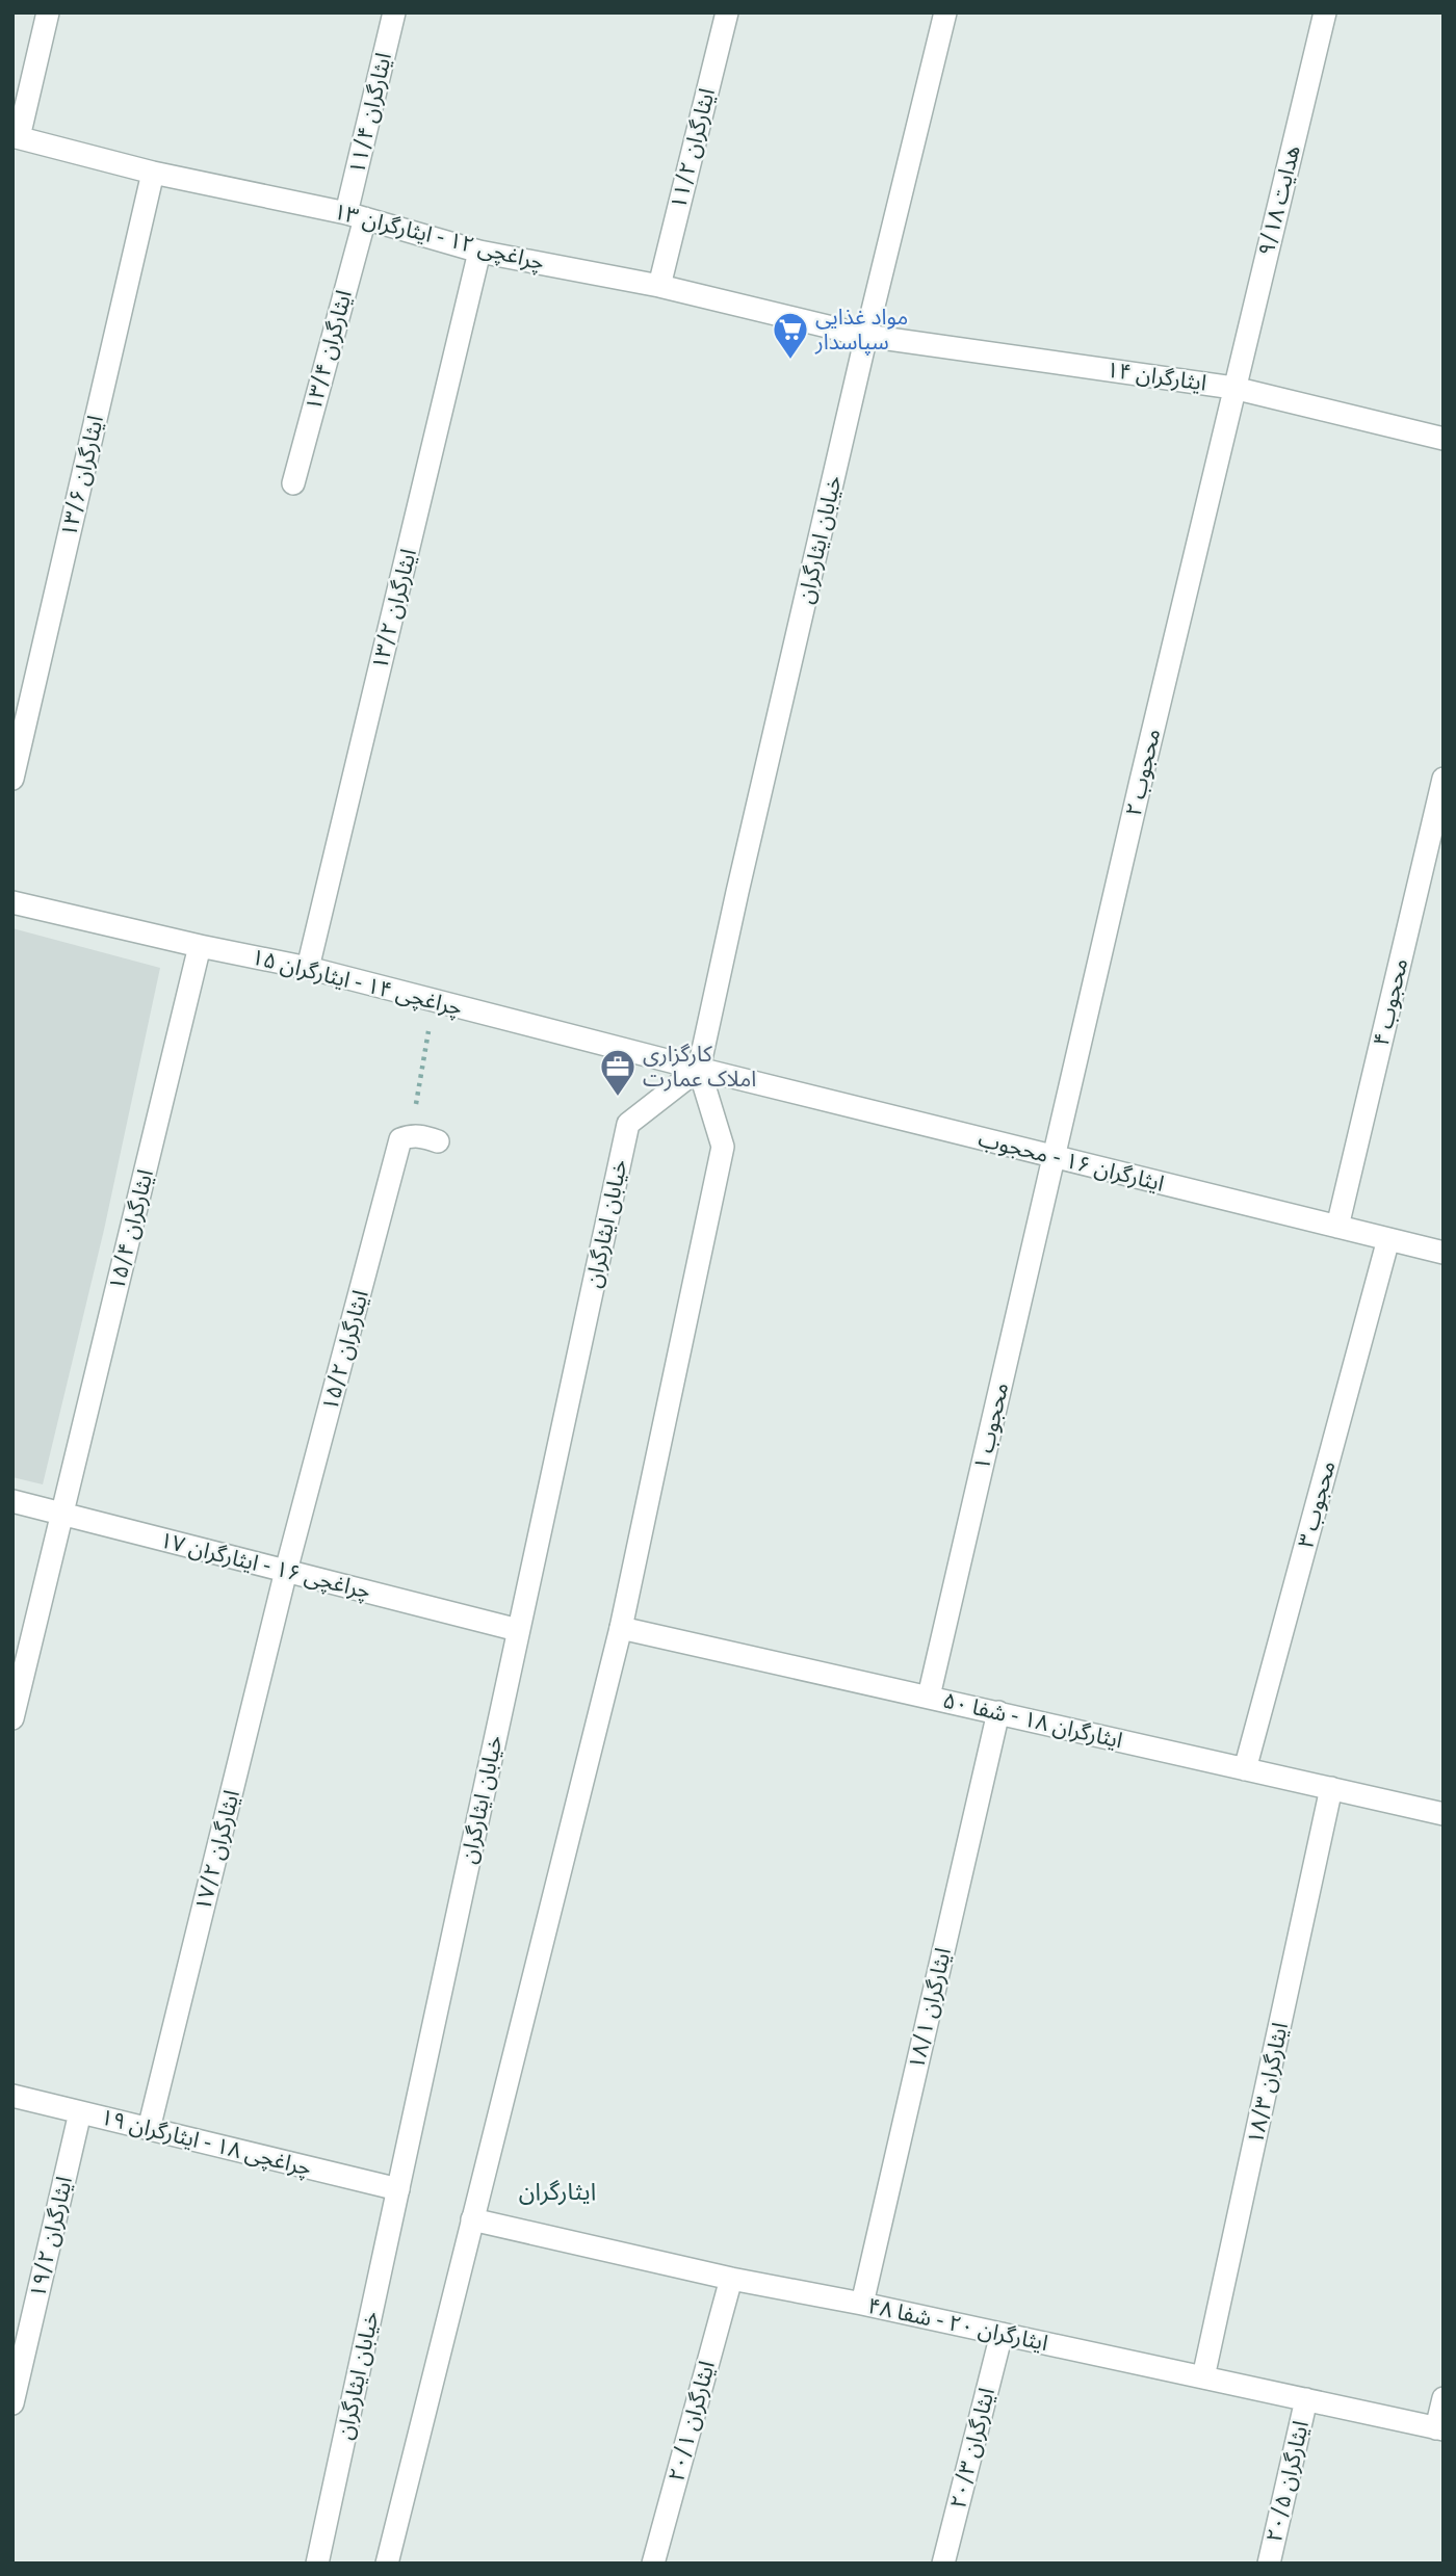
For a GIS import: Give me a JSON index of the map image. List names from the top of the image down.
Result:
{
  "streets": {
    "street": [
      "ایثارگران ۱۱/۴",
      "ایثارگران ۱۱/۲",
      "هدایت ۹/۱۸",
      "چراغچی ۱۲ - ایثارگران ۱۳",
      "ایثارگران ۱۳/۴",
      "ایثارگران ۱۴",
      "ایثارگران ۱۳/۶",
      "خیابان ایثارگران",
      "ایثارگران ۱۳/۲",
      "محجوب ۲",
      "چراغچی ۱۴ - ایثارگران ۱۵",
      "محجوب ۴",
      "ایثارگران ۱۶ - محجوب",
      "ایثارگران ۱۵/۴",
      "ایثارگران ۱۵/۲",
      "محجوب ۱",
      "محجوب ۳",
      "چراغچی ۱۶ - ایثارگران ۱۷",
      "ایثارگران ۱۸ - شفا ۵۰",
      "ایثارگران ۱۷/۲",
      "ایثارگران ۱۸/۱",
      "ایثارگران ۱۸/۳",
      "چراغچی ۱۸ - ایثارگران ۱۹",
      "ایثارگران ۱۹/۲",
      "ایثارگران ۲۰ - شفا ۴۸",
      "ایثارگران ۲۰/۱",
      "ایثارگران ۲۰/۳",
      "ایثارگران ۲۰/۵"
    ]
  },
  "crossings": [
    ["ایثارگران ۱۱/۴", "چراغچی ۱۲ - ایثارگران ۱۳"],
    ["ایثارگران ۱۱/۴", "ایثارگران ۱۳/۴"],
    ["ایثارگران ۱۱/۲", "چراغچی ۱۲ - ایثارگران ۱۳"],
    ["هدایت ۹/۱۸", "ایثارگران ۱۴"],
    ["هدایت ۹/۱۸", "محجوب ۲"],
    ["چراغچی ۱۲ - ایثارگران ۱۳", "ایثارگران ۱۳/۴"],
    ["چراغچی ۱۲ - ایثارگران ۱۳", "ایثارگران ۱۴"],
    ["چراغچی ۱۲ - ایثارگران ۱۳", "ایثارگران ۱۳/۶"],
    ["چراغچی ۱۲ - ایثارگران ۱۳", "خیابان ایثارگران"],
    ["چراغچی ۱۲ - ایثارگران ۱۳", "ایثارگران ۱۳/۲"],
    ["ایثارگران ۱۴", "خیابان ایثارگران"],
    ["ایثارگران ۱۴", "محجوب ۲"],
    ["خیابان ایثارگران", "چراغچی ۱۴ - ایثارگران ۱۵"],
    ["خیابان ایثارگران", "ایثارگران ۱۶ - محجوب"],
    ["خیابان ایثارگران", "چراغچی ۱۶ - ایثارگران ۱۷"],
    ["خیابان ایثارگران", "ایثارگران ۱۸ - شفا ۵۰"],
    ["خیابان ایثارگران", "چراغچی ۱۸ - ایثارگران ۱۹"],
    ["خیابان ایثارگران", "ایثارگران ۲۰ - شفا ۴۸"],
    ["ایثارگران ۱۳/۲", "چراغچی ۱۴ - ایثارگران ۱۵"],
    ["محجوب ۲", "ایثارگران ۱۶ - محجوب"],
    ["محجوب ۲", "محجوب ۱"],
    ["چراغچی ۱۴ - ایثارگران ۱۵", "ایثارگران ۱۶ - محجوب"],
    ["چراغچی ۱۴ - ایثارگران ۱۵", "ایثارگران ۱۵/۴"],
    ["محجوب ۴", "ایثارگران ۱۶ - محجوب"],
    ["ایثارگران ۱۶ - محجوب", "محجوب ۱"],
    ["ایثارگران ۱۶ - محجوب", "محجوب ۳"],
    ["ایثارگران ۱۵/۴", "چراغچی ۱۶ - ایثارگران ۱۷"],
    ["ایثارگران ۱۵/۲", "چراغچی ۱۶ - ایثارگران ۱۷"],
    ["ایثارگران ۱۵/۲", "ایثارگران ۱۷/۲"],
    ["محجوب ۱", "ایثارگران ۱۸ - شفا ۵۰"],
    ["محجوب ۳", "ایثارگران ۱۸ - شفا ۵۰"],
    ["چراغچی ۱۶ - ایثارگران ۱۷", "ایثارگران ۱۷/۲"],
    ["ایثارگران ۱۸ - شفا ۵۰", "ایثارگران ۱۸/۱"],
    ["ایثارگران ۱۸ - شفا ۵۰", "ایثارگران ۱۸/۳"],
    ["ایثارگران ۱۷/۲", "چراغچی ۱۸ - ایثارگران ۱۹"],
    ["ایثارگران ۱۸/۱", "ایثارگران ۲۰ - شفا ۴۸"],
    ["ایثارگران ۱۸/۳", "ایثارگران ۲۰ - شفا ۴۸"],
    ["چراغچی ۱۸ - ایثارگران ۱۹", "ایثارگران ۱۹/۲"],
    ["ایثارگران ۲۰ - شفا ۴۸", "ایثارگران ۲۰/۱"],
    ["ایثارگران ۲۰ - شفا ۴۸", "ایثارگران ۲۰/۳"],
    ["ایثارگران ۲۰ - شفا ۴۸", "ایثارگران ۲۰/۵"]
  ],
  "districts": ["ایثارگران"],
  "places": {
    "supermarket": ["مواد غذایی سپاسدار"],
    "office": ["کارگزاری املاک عمارت"]
  }
}
